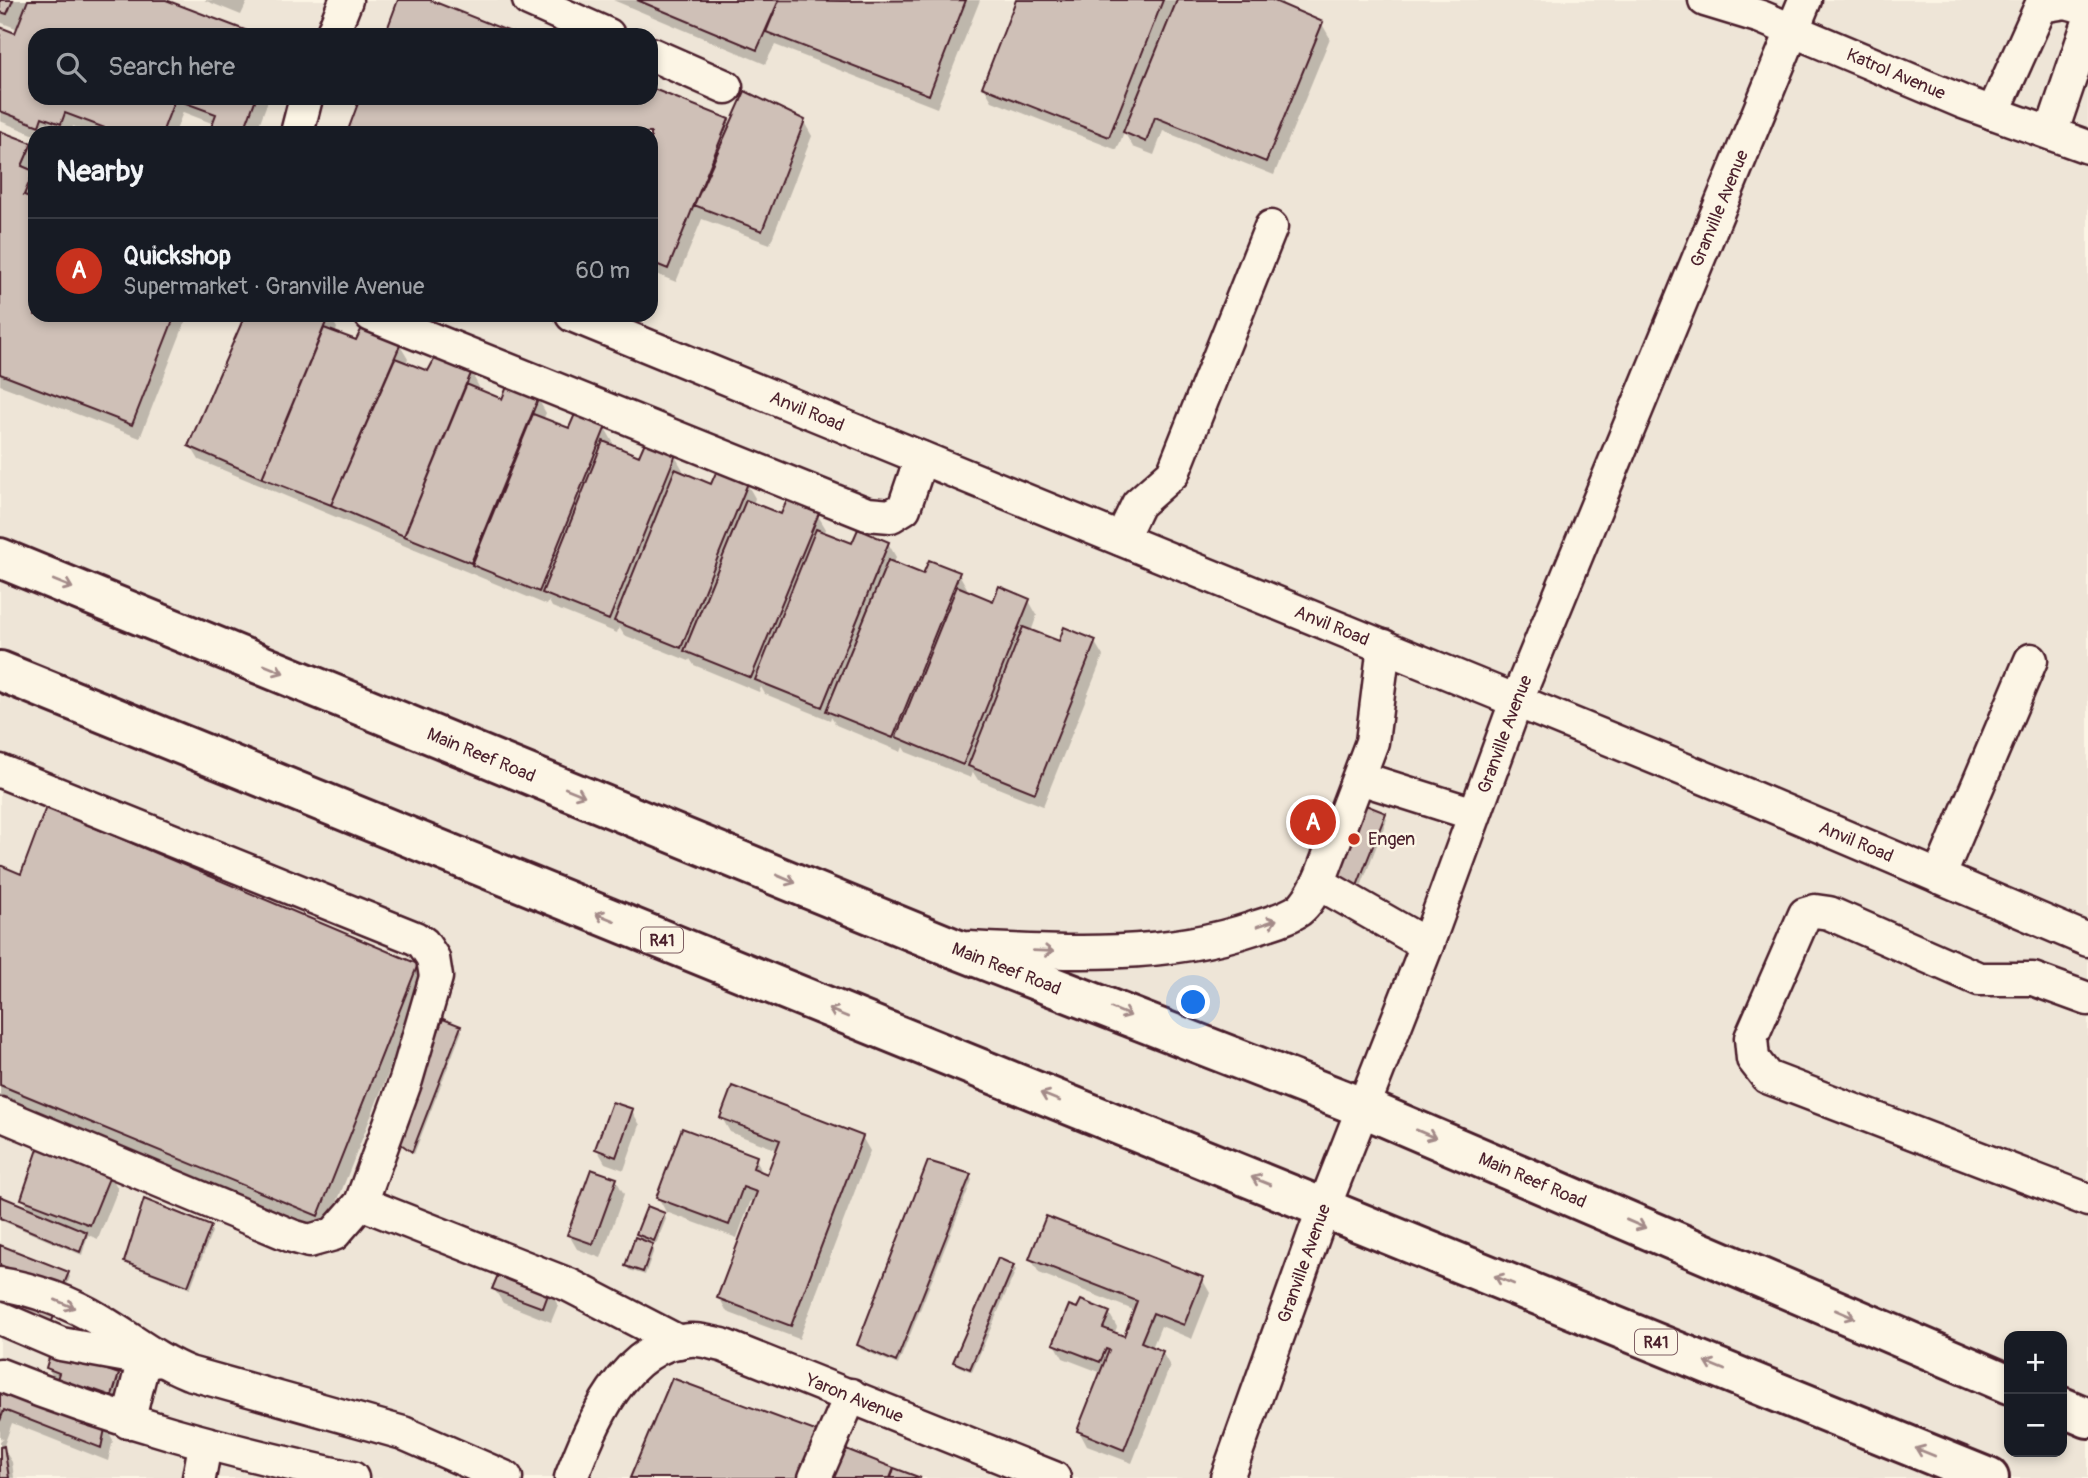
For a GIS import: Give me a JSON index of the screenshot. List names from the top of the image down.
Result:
{
  "streets": {
    "main road": ["Main Reef Road", "R41"],
    "street": [
      "Katrol Avenue",
      "Granville Avenue",
      "Anvil Road",
      "Yaron Avenue"
    ]
  },
  "crossings": [
    ["Katrol Avenue", "Granville Avenue"],
    ["Granville Avenue", "Anvil Road"],
    ["Granville Avenue", "Main Reef Road"],
    ["Granville Avenue", "R41"]
  ],
  "places": ["Engen"],
  "page": {
    "search": "Search here",
    "heading": "Nearby",
    "list": [
      {
        "mark": "A",
        "name": "Quickshop",
        "note": "Supermarket · Granville Avenue",
        "value": "60 m"
      }
    ],
    "pins": "A",
    "map_buttons": ["+", "−"]
  }
}
